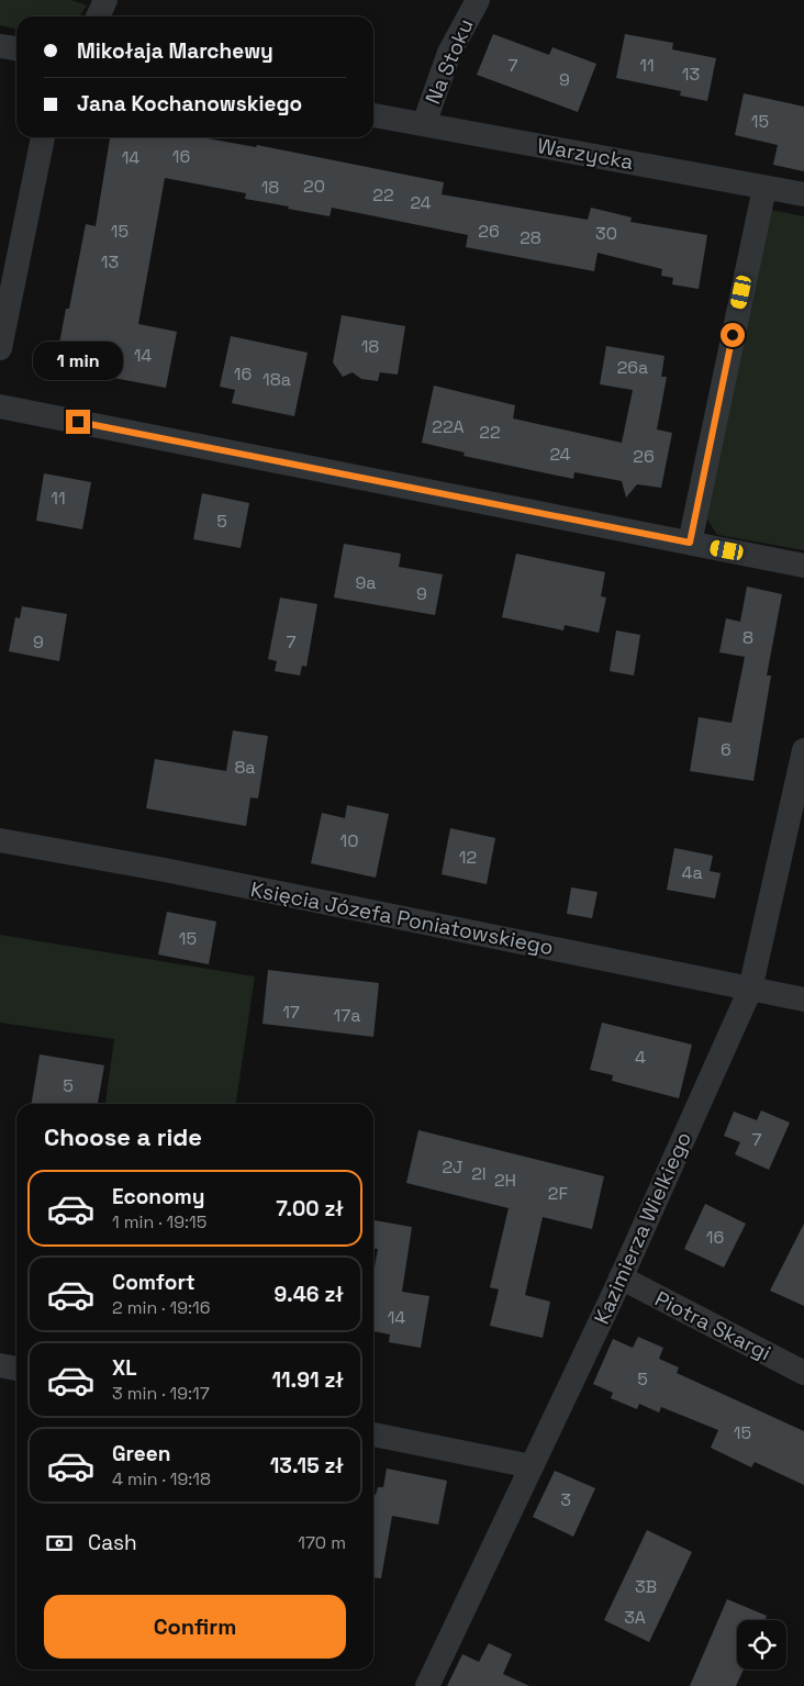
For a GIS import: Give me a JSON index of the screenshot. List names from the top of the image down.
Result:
{
  "streets": {
    "street": [
      "Na Stoku",
      "Warzycka",
      "Księcia Józefa Poniatowskiego",
      "Kazimierza Wielkiego",
      "Piotra Skargi"
    ]
  },
  "crossings": [
    ["Na Stoku", "Warzycka"],
    ["Księcia Józefa Poniatowskiego", "Kazimierza Wielkiego"],
    ["Kazimierza Wielkiego", "Piotra Skargi"]
  ],
  "house_numbers": [
    "7",
    "11",
    "13",
    "9",
    "15",
    "16",
    "14",
    "20",
    "18",
    "22",
    "24",
    "15",
    "26",
    "30",
    "28",
    "13",
    "18",
    "14",
    "26a",
    "16",
    "18a",
    "22A",
    "22",
    "24",
    "26",
    "11",
    "5",
    "9a",
    "9",
    "8",
    "9",
    "7",
    "6",
    "8a",
    "10",
    "12",
    "4a",
    "15",
    "17",
    "17a",
    "4",
    "5",
    "7",
    "2J",
    "2I",
    "2H",
    "2F",
    "16",
    "14",
    "5",
    "15",
    "3",
    "3B",
    "3A"
  ],
  "page": {
    "banner": ["Mikołaja Marchewy", "Jana Kochanowskiego"],
    "bubble": "1 min",
    "heading": "Choose a ride",
    "list": [
      {
        "name": "Economy",
        "note": "1 min · 19:15",
        "value": "7.00 zł"
      },
      {
        "name": "Comfort",
        "note": "2 min · 19:16",
        "value": "9.46 zł"
      },
      {
        "name": "XL",
        "note": "3 min · 19:17",
        "value": "11.91 zł"
      },
      {
        "name": "Green",
        "note": "4 min · 19:18",
        "value": "13.15 zł"
      }
    ],
    "pay": ["Cash", "170 m"],
    "buttons": "Confirm"
  }
}
